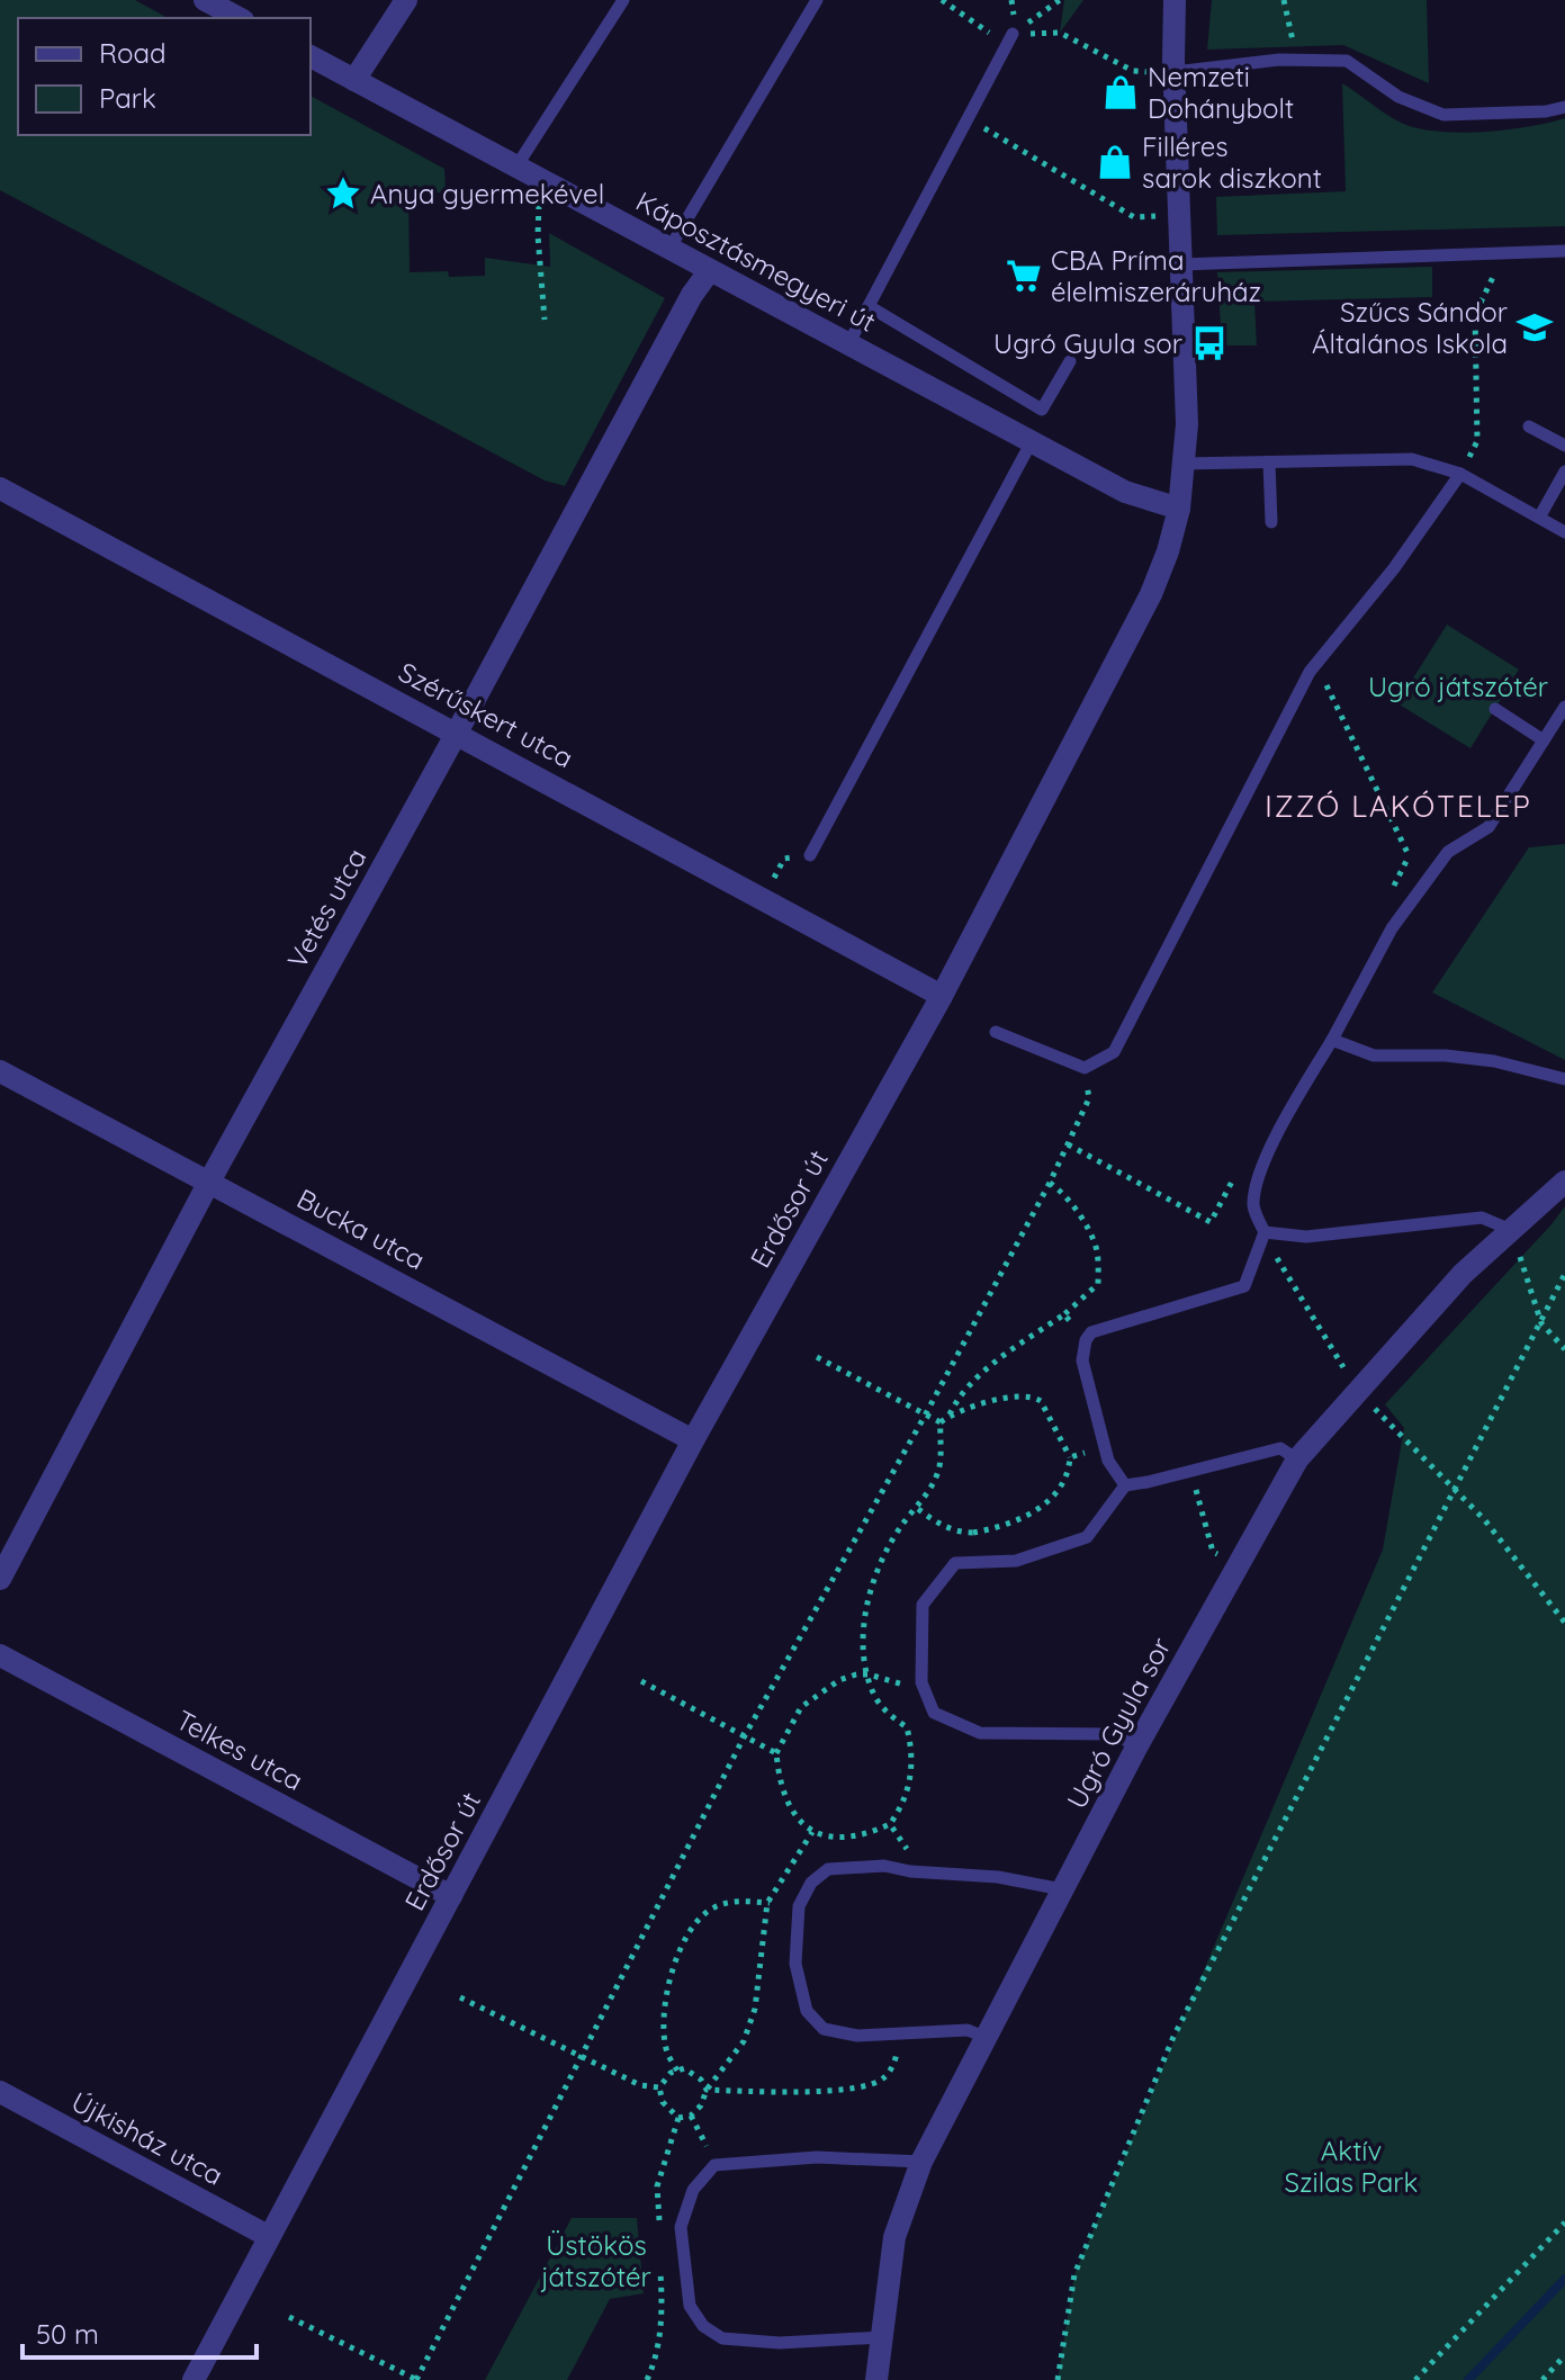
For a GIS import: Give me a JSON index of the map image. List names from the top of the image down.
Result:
{
  "streets": {
    "street": [
      "Káposztásmegyeri út",
      "Szérűskert utca",
      "Vetés utca",
      "Erdősor út",
      "Bucka utca",
      "Ugró Gyula sor",
      "Telkes utca",
      "Újkisház utca"
    ]
  },
  "crossings": [
    ["Káposztásmegyeri út", "Vetés utca"],
    ["Káposztásmegyeri út", "Erdősor út"],
    ["Szérűskert utca", "Vetés utca"],
    ["Szérűskert utca", "Erdősor út"],
    ["Vetés utca", "Bucka utca"],
    ["Erdősor út", "Bucka utca"],
    ["Erdősor út", "Telkes utca"],
    ["Erdősor út", "Újkisház utca"]
  ],
  "districts": ["IZZÓ LAKÓTELEP"],
  "parks": ["Ugró játszótér", "Aktív Szilas Park", "Üstökös játszótér"],
  "places": {
    "shop": ["Nemzeti Dohánybolt", "Filléres sarok diszkont"],
    "place": ["Anya gyermekével"],
    "supermarket": ["CBA Príma élelmiszeráruház"],
    "school or university": ["Szűcs Sándor Általános Iskola"],
    "bus stop": ["Ugró Gyula sor"]
  },
  "legend": ["Road", "Park"],
  "scale_bar": "50 m"
}
